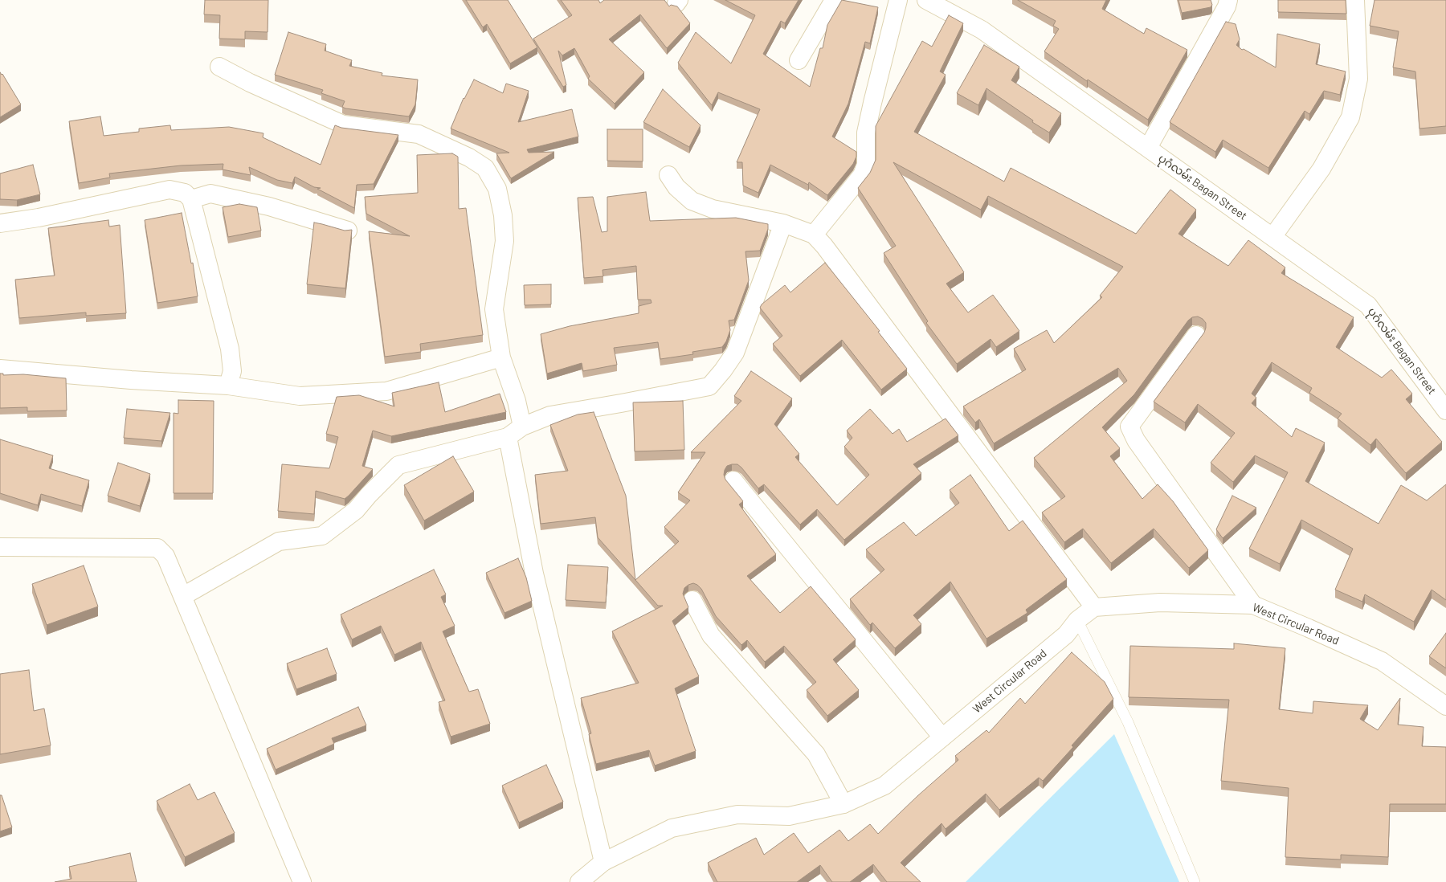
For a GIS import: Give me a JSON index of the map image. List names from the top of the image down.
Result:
{
  "streets": {
    "street": ["ပုဂံလမ်း Bagan Street", "West Circular Road"]
  }
}
